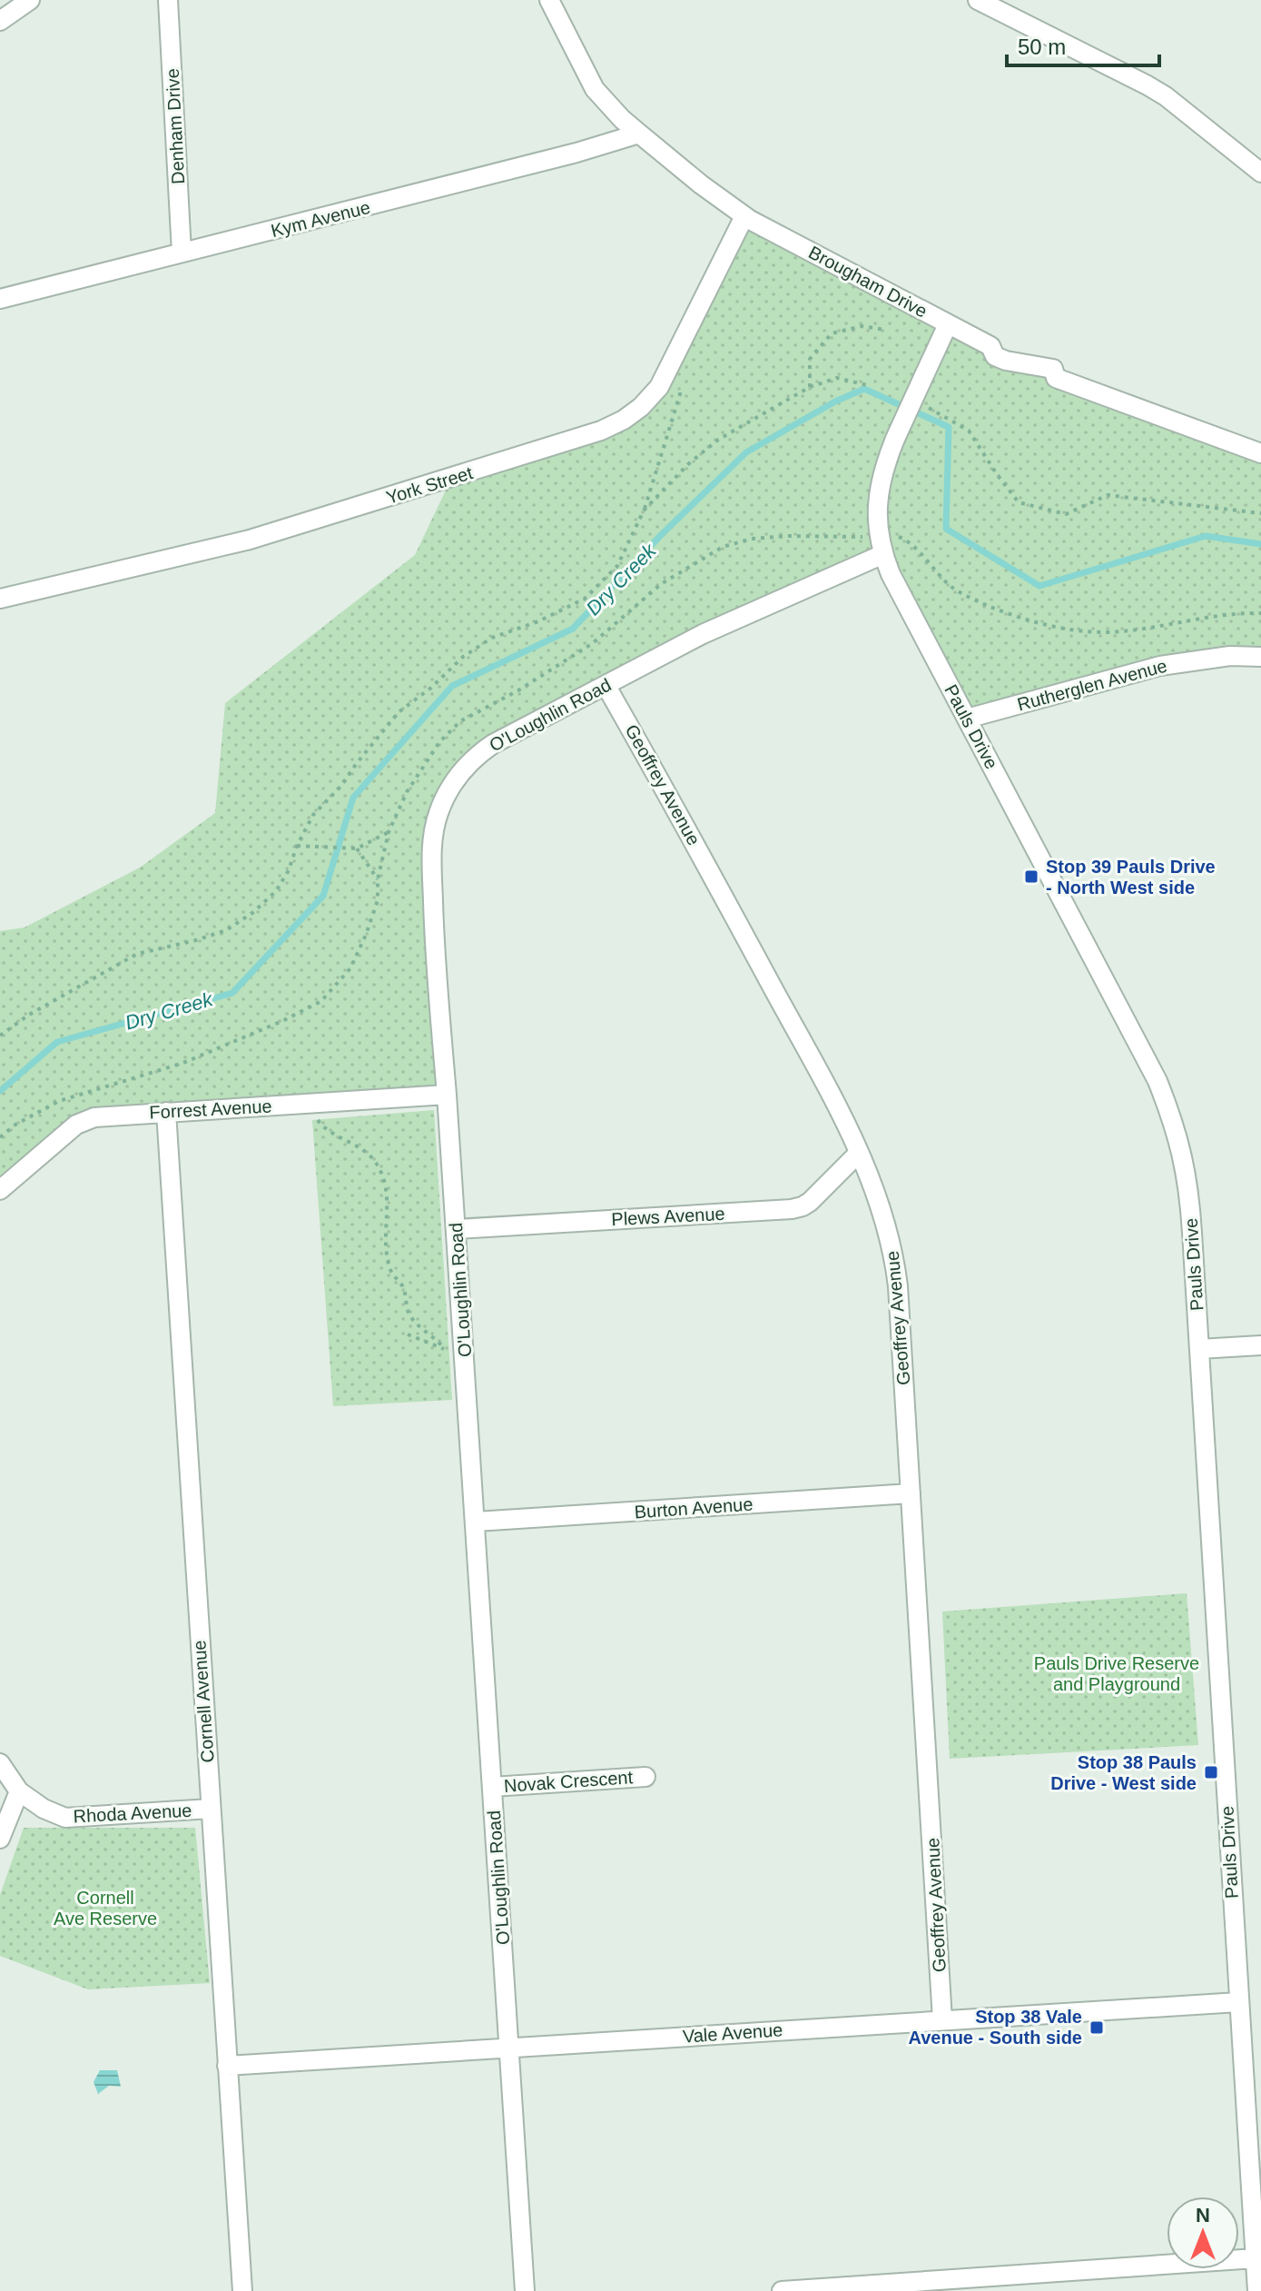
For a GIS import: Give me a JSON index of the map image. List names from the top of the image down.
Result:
{
  "streets": {
    "street": [
      "Denham Drive",
      "Kym Avenue",
      "Brougham Drive",
      "York Street",
      "Rutherglen Avenue",
      "O'Loughlin Road",
      "Pauls Drive",
      "Geoffrey Avenue",
      "Forrest Avenue",
      "Plews Avenue",
      "Burton Avenue",
      "Cornell Avenue",
      "Novak Crescent",
      "Rhoda Avenue",
      "Vale Avenue"
    ]
  },
  "crossings": [
    ["Denham Drive", "Kym Avenue"],
    ["Kym Avenue", "Brougham Drive"],
    ["Brougham Drive", "York Street"],
    ["Brougham Drive", "Pauls Drive"],
    ["Rutherglen Avenue", "Pauls Drive"],
    ["O'Loughlin Road", "Pauls Drive"],
    ["O'Loughlin Road", "Geoffrey Avenue"],
    ["O'Loughlin Road", "Forrest Avenue"],
    ["O'Loughlin Road", "Plews Avenue"],
    ["O'Loughlin Road", "Burton Avenue"],
    ["O'Loughlin Road", "Novak Crescent"],
    ["O'Loughlin Road", "Vale Avenue"],
    ["Pauls Drive", "Vale Avenue"],
    ["Geoffrey Avenue", "Plews Avenue"],
    ["Geoffrey Avenue", "Burton Avenue"],
    ["Geoffrey Avenue", "Vale Avenue"],
    ["Forrest Avenue", "Cornell Avenue"],
    ["Cornell Avenue", "Rhoda Avenue"],
    ["Cornell Avenue", "Vale Avenue"]
  ],
  "water": ["Dry Creek"],
  "parks": ["Pauls Drive Reserve and Playground", "Cornell Ave Reserve"],
  "places": {
    "transit": ["Stop 39 Pauls Drive - North West side", "Stop 38 Pauls Drive - West side", "Stop 38 Vale Avenue - South side"]
  },
  "scale_bar": "50 m",
  "north": "top"
}
